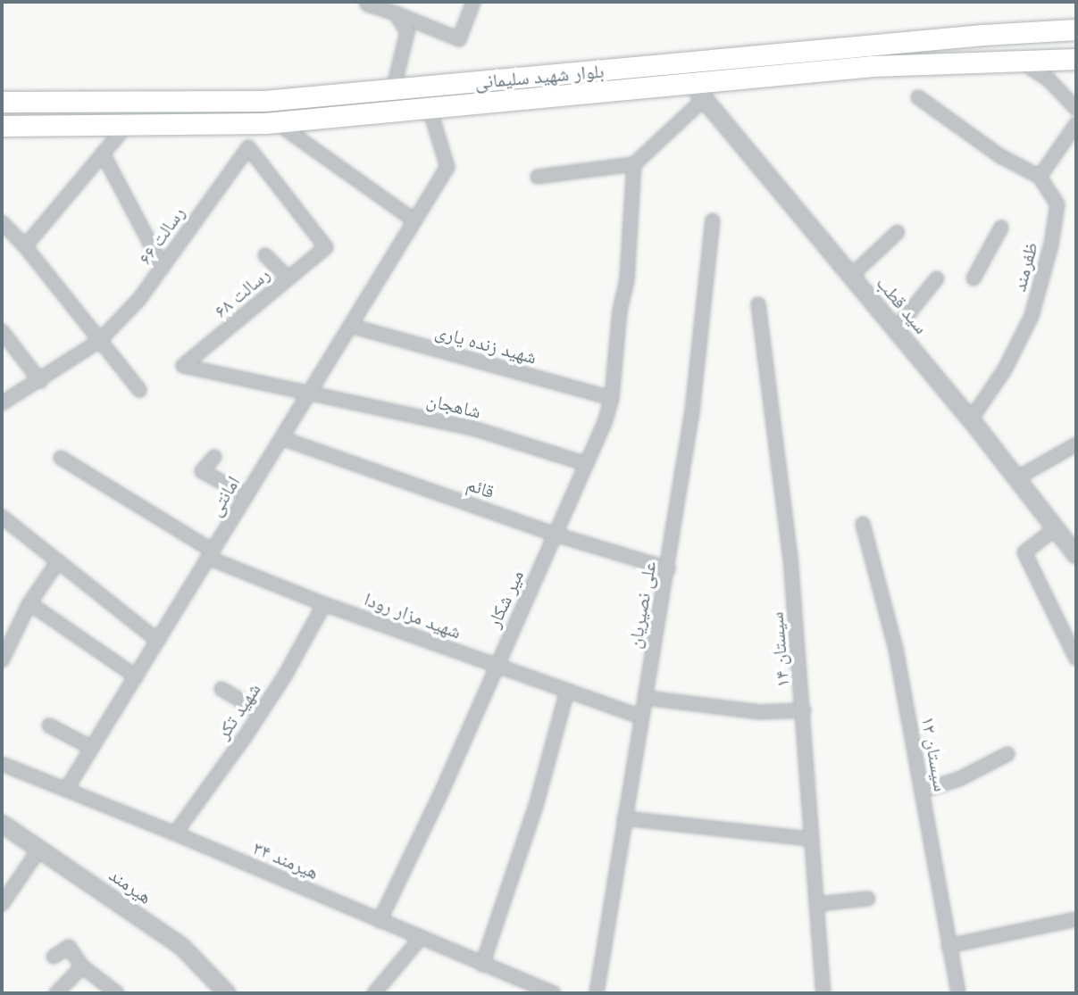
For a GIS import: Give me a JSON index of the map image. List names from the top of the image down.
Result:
{
  "streets": {
    "main road": ["بلوار شهید سلیمانی"],
    "street": [
      "رسالت ۶۶",
      "ظفرمند",
      "رسالت ۶۸",
      "سید قطب",
      "شهید زنده یاری",
      "شاهجان",
      "قائم",
      "امانتی",
      "میر شکار",
      "علی نصیریان",
      "شهید مزار رودا",
      "سیستان ۱۴",
      "شهید تکر",
      "سیستان ۱۲",
      "هیرمند ۳۴",
      "هیرمند"
    ]
  },
  "crossings": [
    ["بلوار شهید سلیمانی", "سید قطب"],
    ["بلوار شهید سلیمانی", "امانتی"],
    ["رسالت ۶۶", "رسالت ۶۸"],
    ["ظفرمند", "سید قطب"],
    ["رسالت ۶۸", "شاهجان"],
    ["رسالت ۶۸", "امانتی"],
    ["شهید زنده یاری", "امانتی"],
    ["شهید زنده یاری", "میر شکار"],
    ["شاهجان", "امانتی"],
    ["شاهجان", "میر شکار"],
    ["قائم", "امانتی"],
    ["قائم", "میر شکار"],
    ["قائم", "علی نصیریان"],
    ["امانتی", "شهید مزار رودا"],
    ["امانتی", "هیرمند ۳۴"],
    ["میر شکار", "شهید مزار رودا"],
    ["میر شکار", "هیرمند ۳۴"],
    ["علی نصیریان", "شهید مزار رودا"],
    ["شهید مزار رودا", "شهید تکر"],
    ["شهید تکر", "هیرمند ۳۴"]
  ]
}
